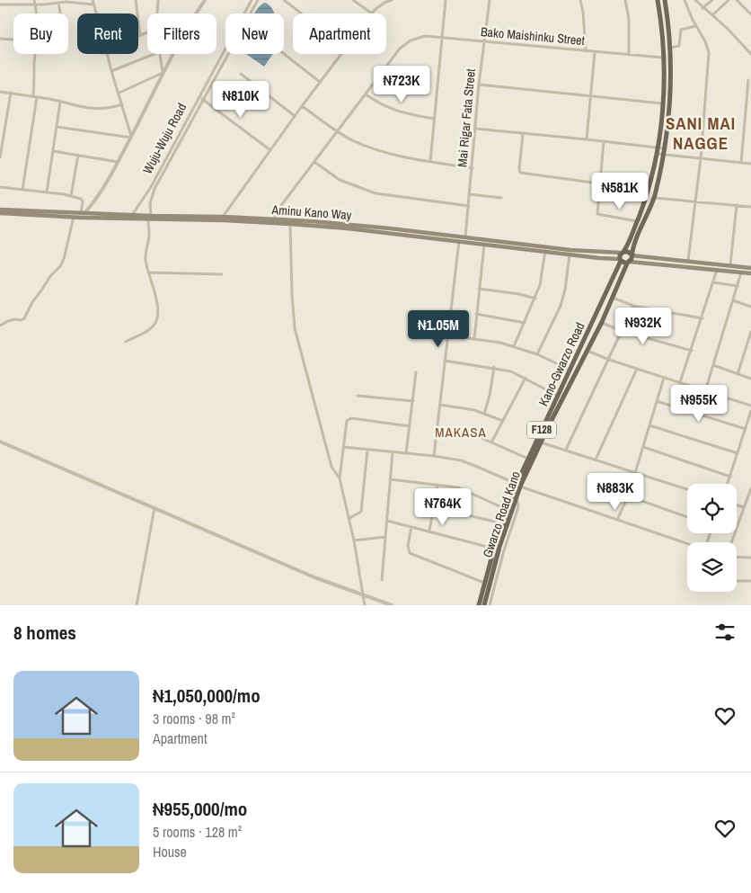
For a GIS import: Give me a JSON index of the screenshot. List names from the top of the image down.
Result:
{
  "streets": {
    "main road": [
      "Aminu Kano Way",
      "Kano-Gwarzo Road",
      "F128",
      "Gwarzo Road Kano"
    ],
    "street": ["Bako Maishinku Street", "Mai Rigar Fata Street", "Wuju-Wuju Road"]
  },
  "crossings": [
    ["Bako Maishinku Street", "Mai Rigar Fata Street"],
    ["Bako Maishinku Street", "Aminu Kano Way"],
    ["Bako Maishinku Street", "F128"],
    ["Mai Rigar Fata Street", "Aminu Kano Way"],
    ["Wuju-Wuju Road", "Aminu Kano Way"],
    ["Aminu Kano Way", "Kano-Gwarzo Road"],
    ["Aminu Kano Way", "F128"],
    ["Kano-Gwarzo Road", "F128"],
    ["Kano-Gwarzo Road", "Gwarzo Road Kano"],
    ["F128", "Gwarzo Road Kano"]
  ],
  "districts": ["SANI MAI NAGGE", "MAKASA"],
  "page": {
    "chip": [
      "Buy",
      "Rent",
      "Filters",
      "New",
      "Apartment"
    ],
    "price": [
      "₦723K",
      "₦810K",
      "₦581K",
      "₦932K",
      "₦1.05M",
      "₦955K",
      "₦883K",
      "₦764K"
    ],
    "heading": "8 homes",
    "list": [
      {
        "name": "₦1,050,000/mo",
        "note": "3 rooms · 98 m² · Apartment"
      },
      {
        "name": "₦955,000/mo",
        "note": "5 rooms · 128 m² · House"
      }
    ]
  }
}
